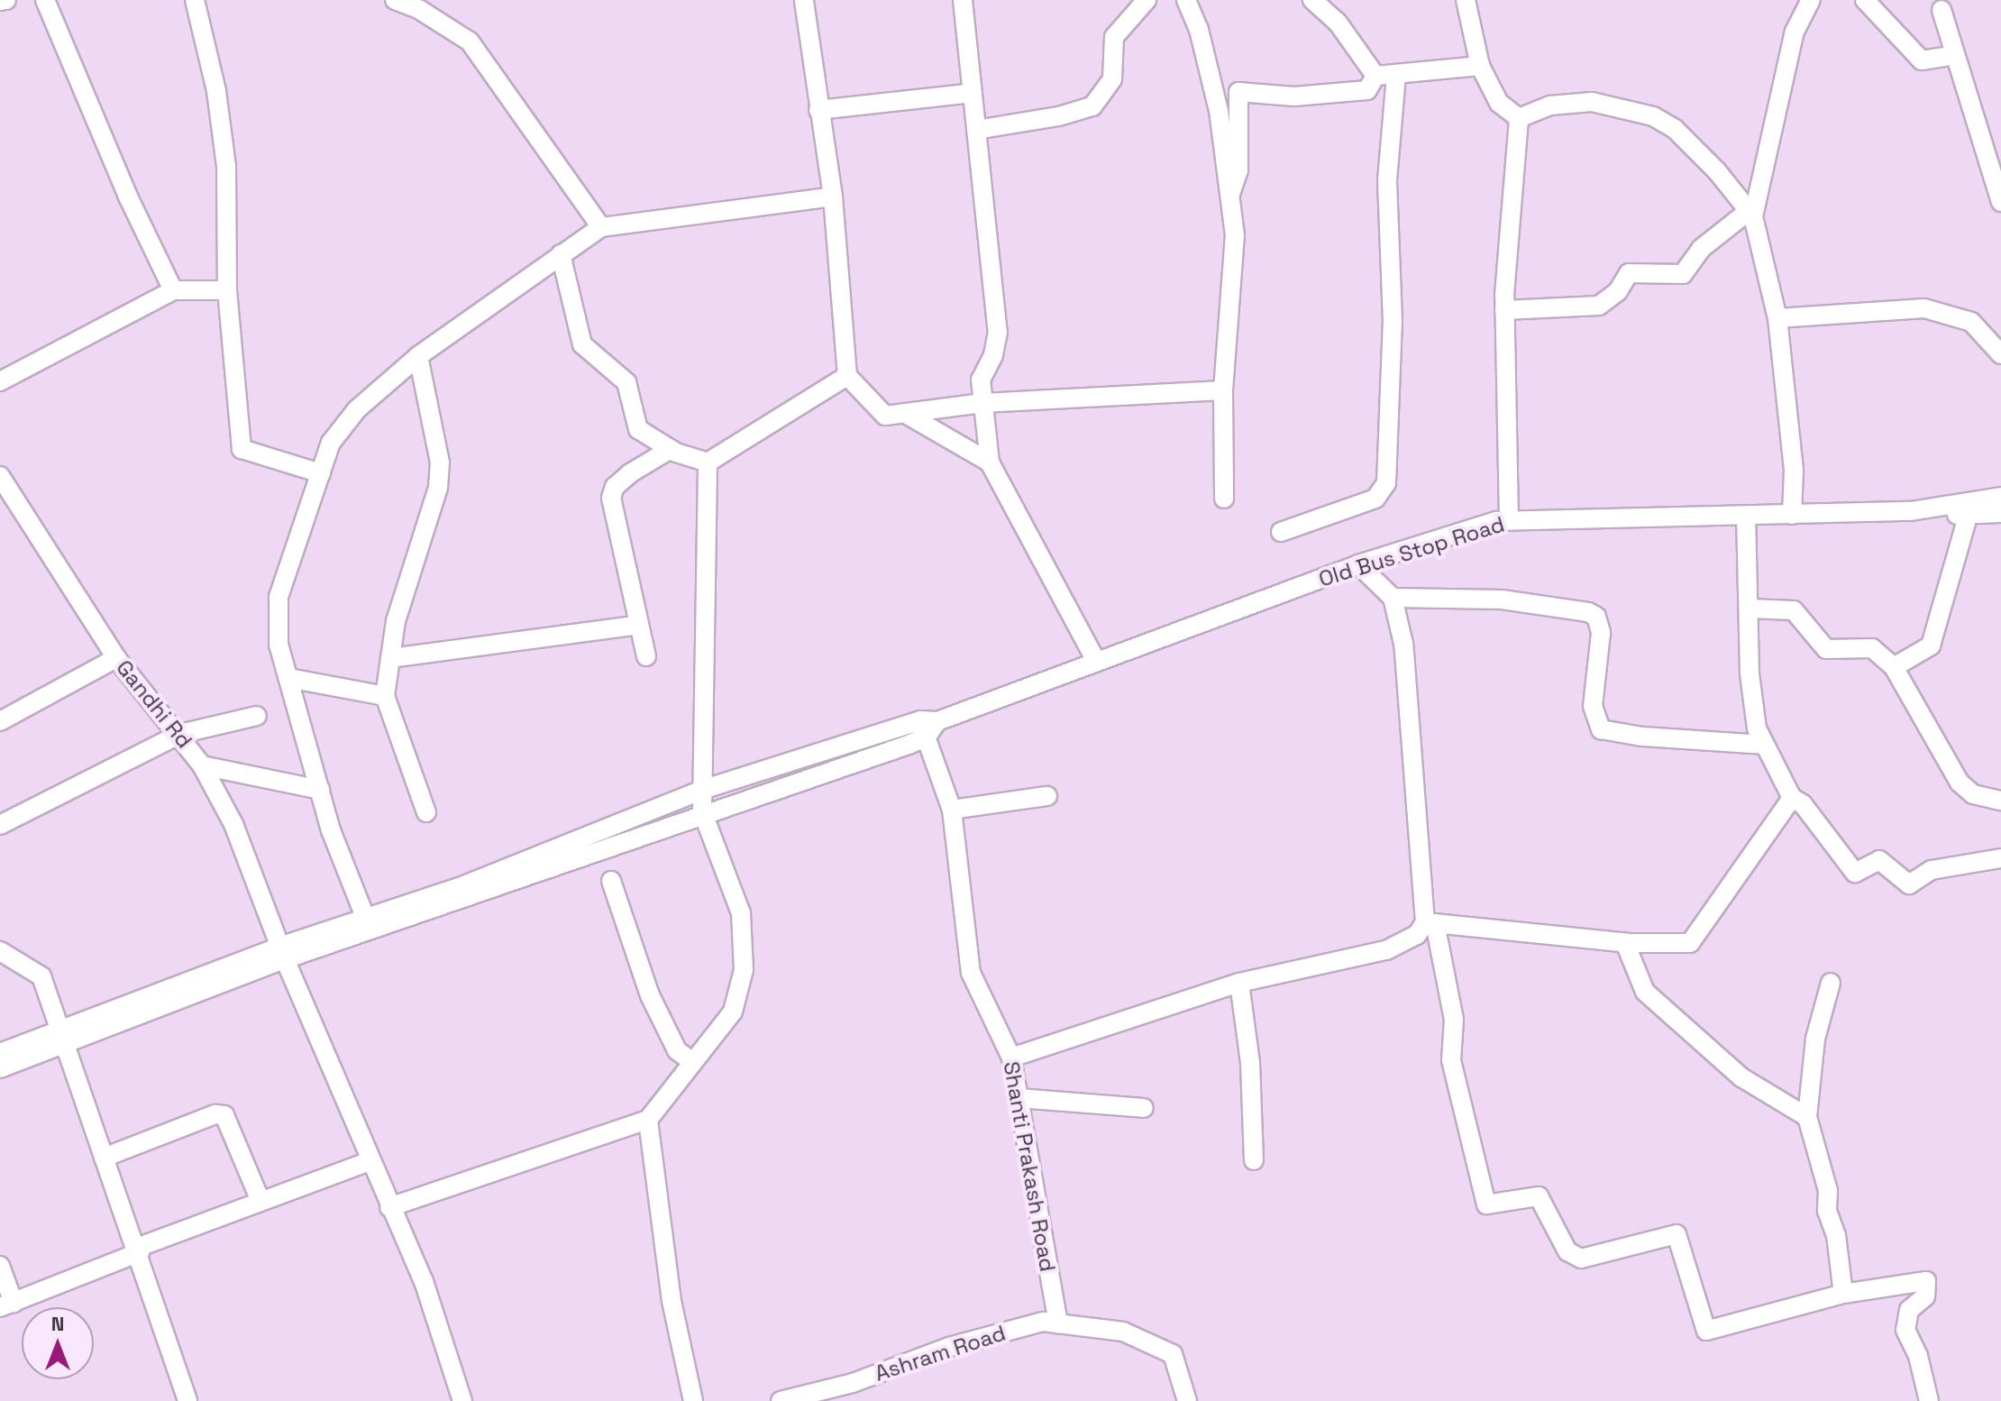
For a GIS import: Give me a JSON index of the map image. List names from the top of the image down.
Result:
{
  "streets": {
    "street": [
      "Old Bus Stop Road",
      "Gandhi Rd",
      "Shanti Prakash Road",
      "Ashram Road"
    ]
  },
  "crossings": [
    ["Old Bus Stop Road", "Shanti Prakash Road"],
    ["Shanti Prakash Road", "Ashram Road"]
  ],
  "north": "top"
}
